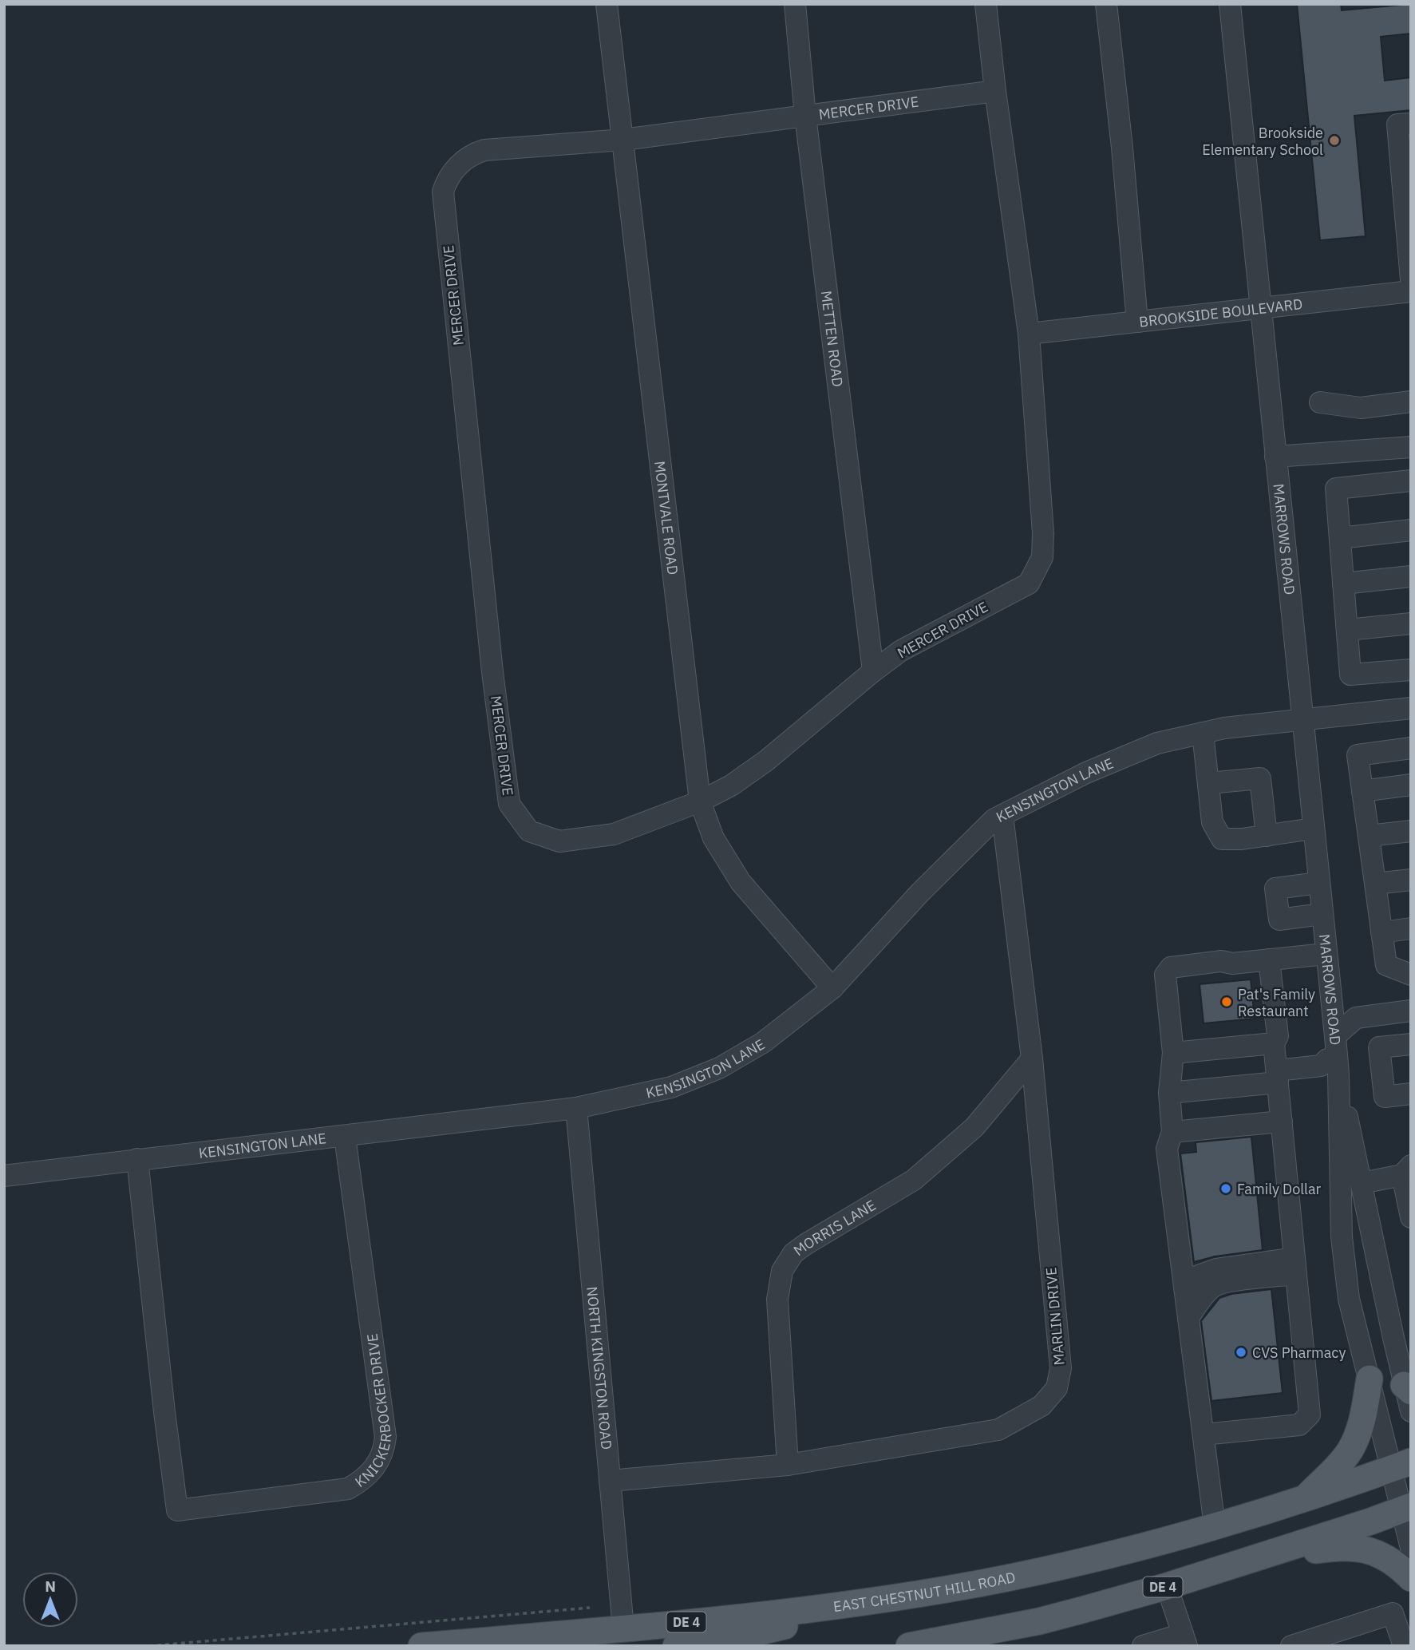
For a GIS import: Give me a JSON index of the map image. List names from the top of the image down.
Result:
{
  "streets": {
    "main road": ["DE 4", "EAST CHESTNUT HILL ROAD"],
    "street": [
      "MERCER DRIVE",
      "BROOKSIDE BOULEVARD",
      "METTEN ROAD",
      "MONTVALE ROAD",
      "MARROWS ROAD",
      "KENSINGTON LANE",
      "MORRIS LANE",
      "MARLIN DRIVE",
      "NORTH KINGSTON ROAD",
      "KNICKERBOCKER DRIVE"
    ]
  },
  "crossings": [
    ["MERCER DRIVE", "BROOKSIDE BOULEVARD"],
    ["MERCER DRIVE", "METTEN ROAD"],
    ["MERCER DRIVE", "MONTVALE ROAD"],
    ["BROOKSIDE BOULEVARD", "MARROWS ROAD"],
    ["MONTVALE ROAD", "KENSINGTON LANE"],
    ["MARROWS ROAD", "KENSINGTON LANE"],
    ["MARROWS ROAD", "DE 4"],
    ["MARROWS ROAD", "EAST CHESTNUT HILL ROAD"],
    ["KENSINGTON LANE", "MARLIN DRIVE"],
    ["KENSINGTON LANE", "NORTH KINGSTON ROAD"],
    ["KENSINGTON LANE", "KNICKERBOCKER DRIVE"],
    ["MORRIS LANE", "MARLIN DRIVE"],
    ["MARLIN DRIVE", "NORTH KINGSTON ROAD"],
    ["NORTH KINGSTON ROAD", "EAST CHESTNUT HILL ROAD"]
  ],
  "places": [
    "Brookside Elementary School",
    "Pat's Family Restaurant",
    "Family Dollar",
    "CVS Pharmacy"
  ],
  "north": "top"
}
